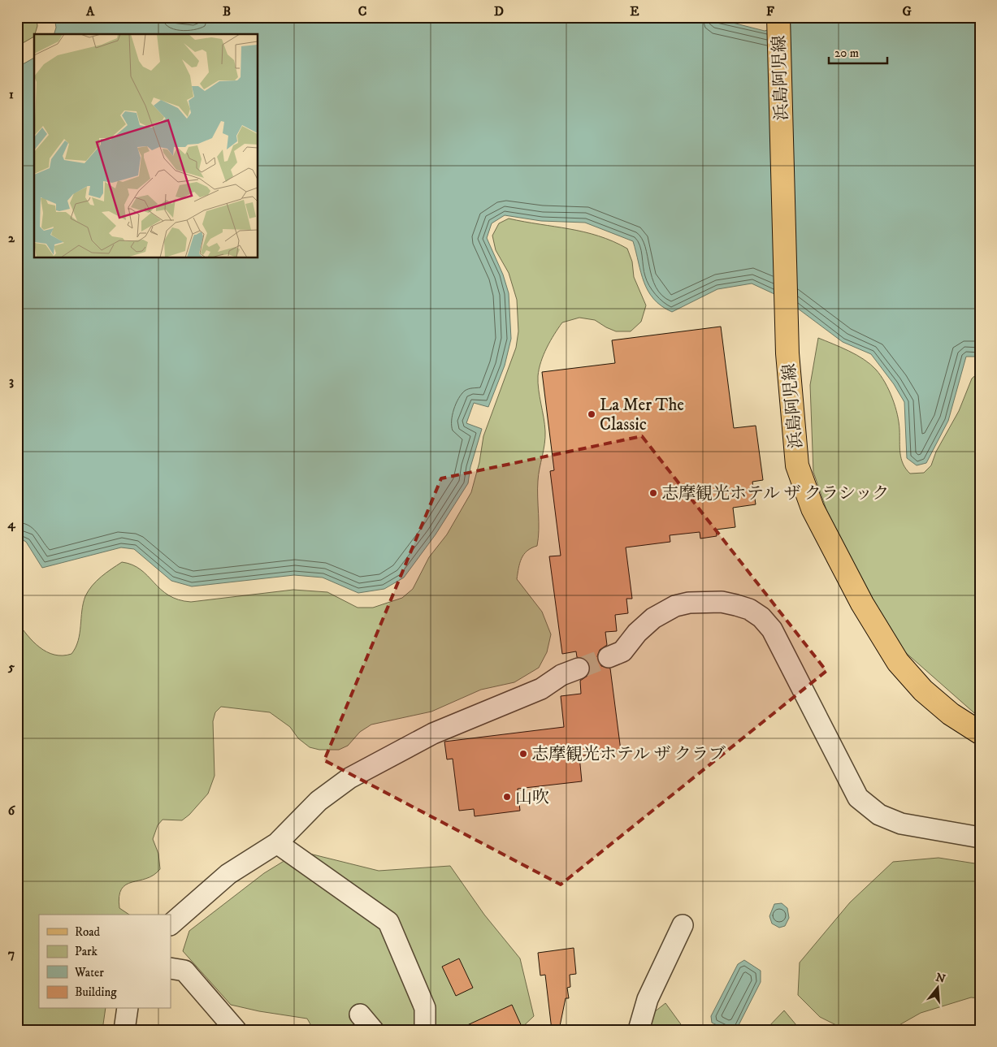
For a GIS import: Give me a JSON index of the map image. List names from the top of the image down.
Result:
{
  "streets": {
    "main road": ["浜島阿児線"]
  },
  "places": [
    "La Mer The Classic",
    "志摩観光ホテル ザ クラシック",
    "志摩観光ホテル ザ クラブ",
    "山吹"
  ],
  "legend": [
    "Road",
    "Park",
    "Water",
    "Building"
  ],
  "scale_bar": "20 m",
  "north": "top",
  "grid": {
    "columns": [
      "A",
      "B",
      "C",
      "D",
      "E",
      "F",
      "G"
    ],
    "rows": [
      "1",
      "2",
      "3",
      "4",
      "5",
      "6",
      "7"
    ]
  }
}
